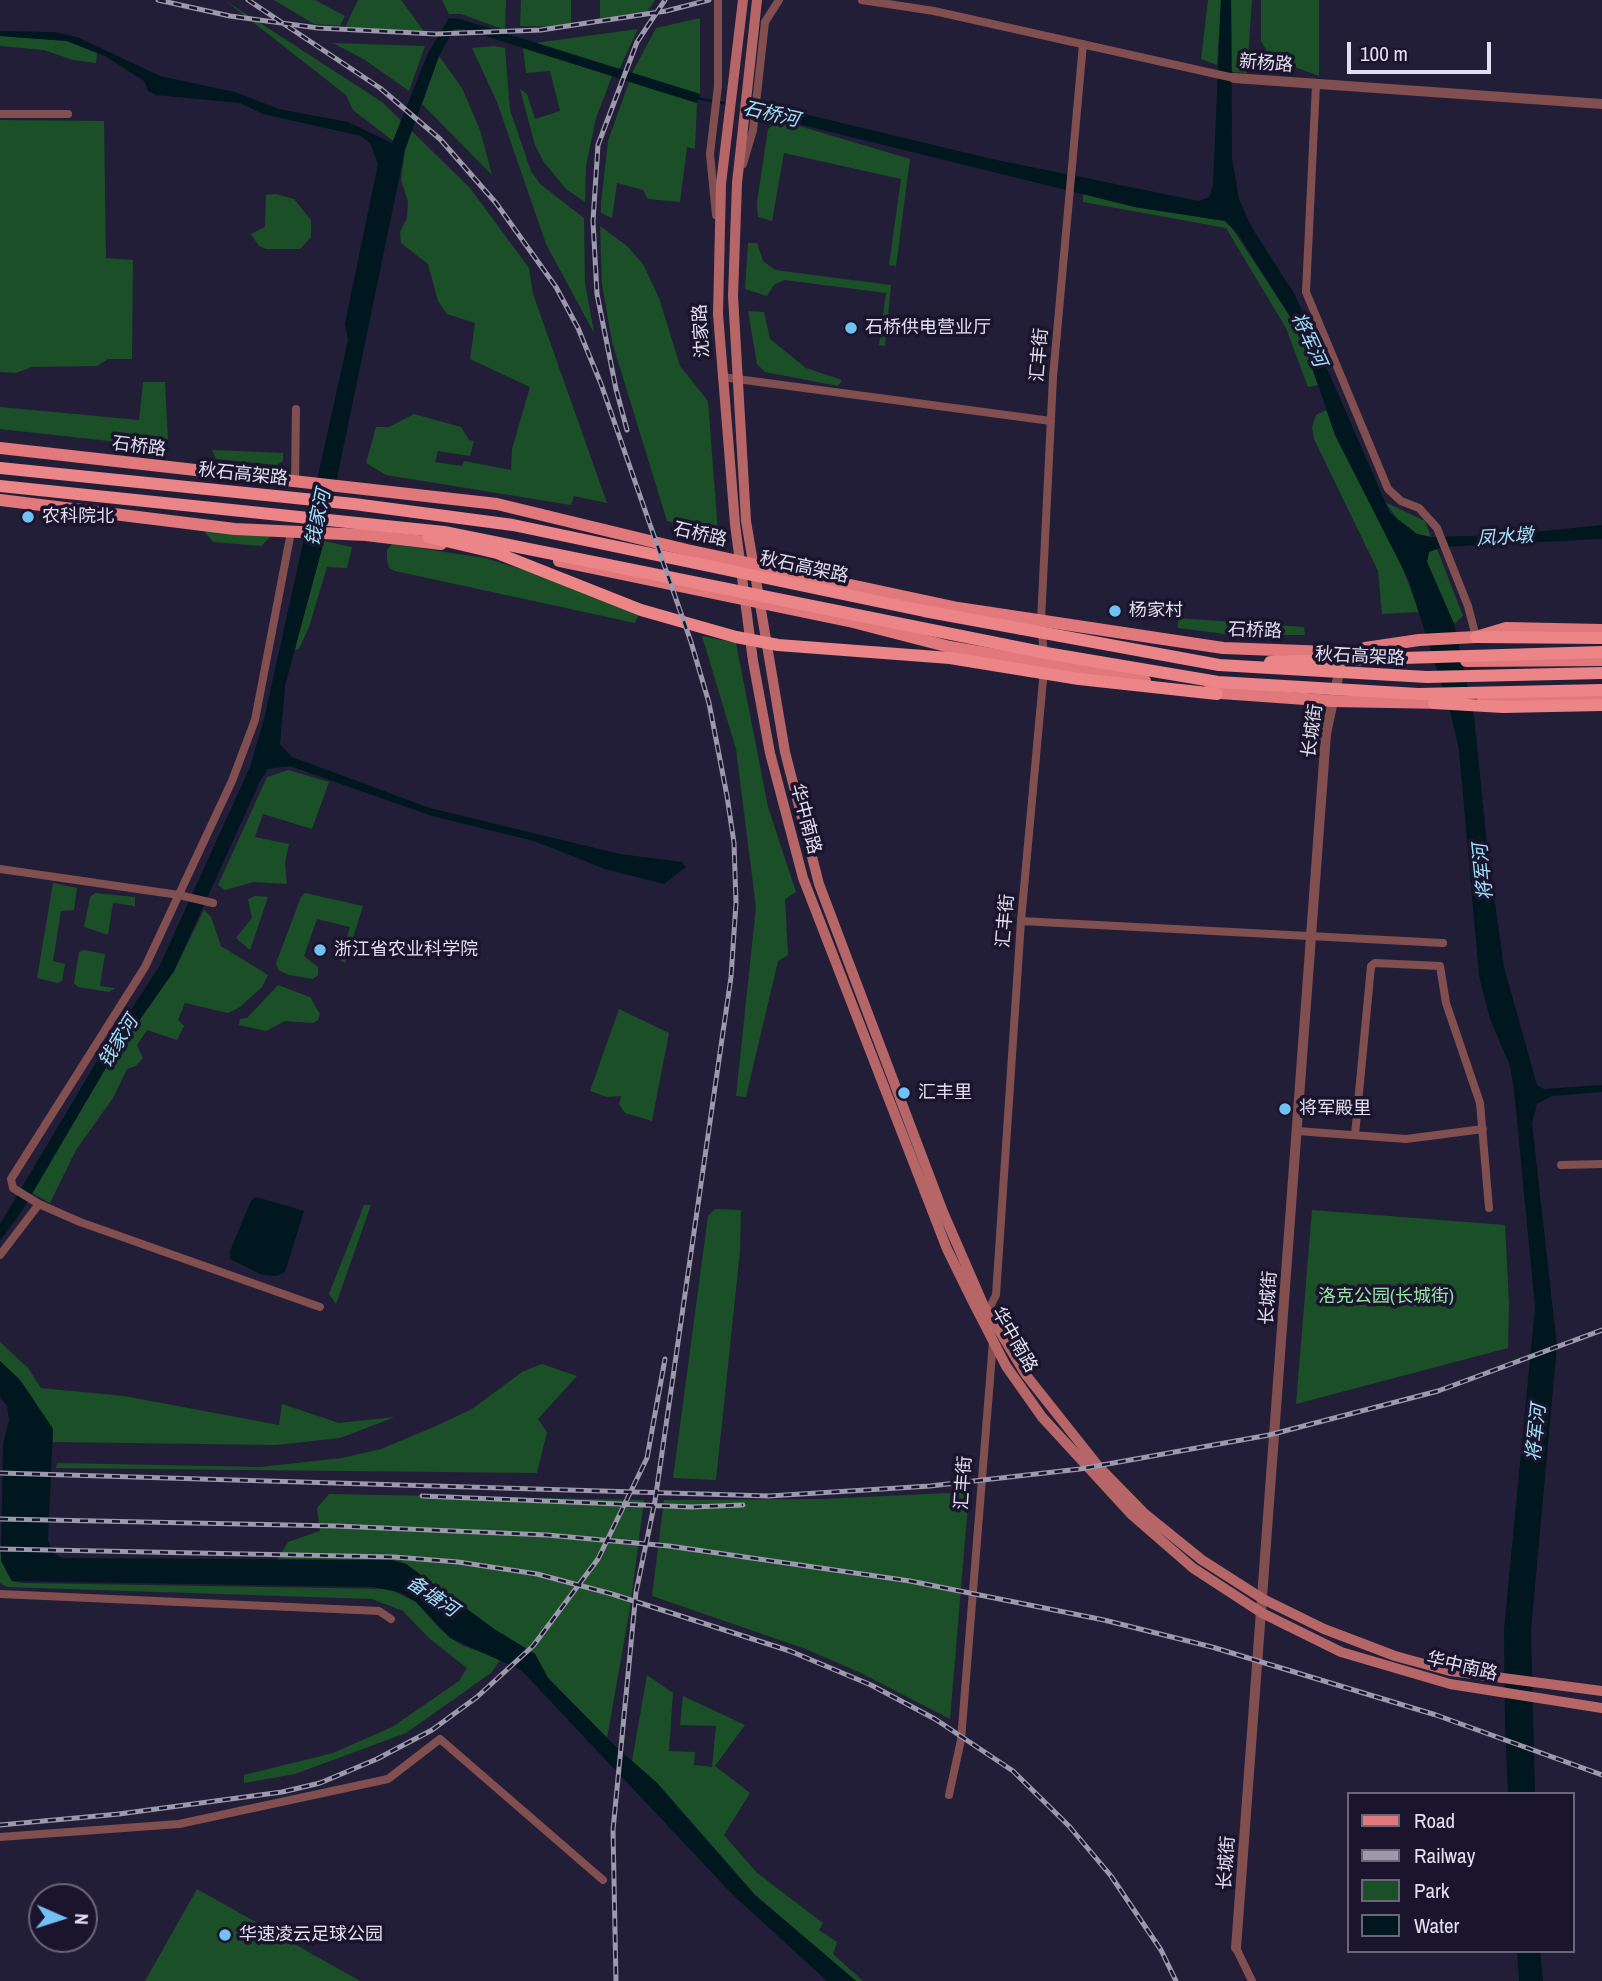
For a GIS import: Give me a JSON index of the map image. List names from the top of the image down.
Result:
{
  "streets": {
    "highway": ["秋石高架路"],
    "main road": ["沈家路", "石桥路", "华中南路"],
    "street": ["新杨路", "汇丰街", "长城街"]
  },
  "crossings": [
    ["新杨路", "汇丰街"],
    ["沈家路", "华中南路"],
    ["汇丰街", "石桥路"],
    ["汇丰街", "华中南路"],
    ["石桥路", "长城街"],
    ["长城街", "华中南路"]
  ],
  "water": [
    "石桥河",
    "将军河",
    "钱家河",
    "凤水墩",
    "备塘河"
  ],
  "parks": ["洛克公园(长城街)"],
  "places": [
    "石桥供电营业厅",
    "农科院北",
    "杨家村",
    "浙江省农业科学院",
    "汇丰里",
    "将军殿里",
    "华速凌云足球公园"
  ],
  "legend": [
    "Road",
    "Railway",
    "Park",
    "Water"
  ],
  "scale_bar": "100 m",
  "north": "right"
}
